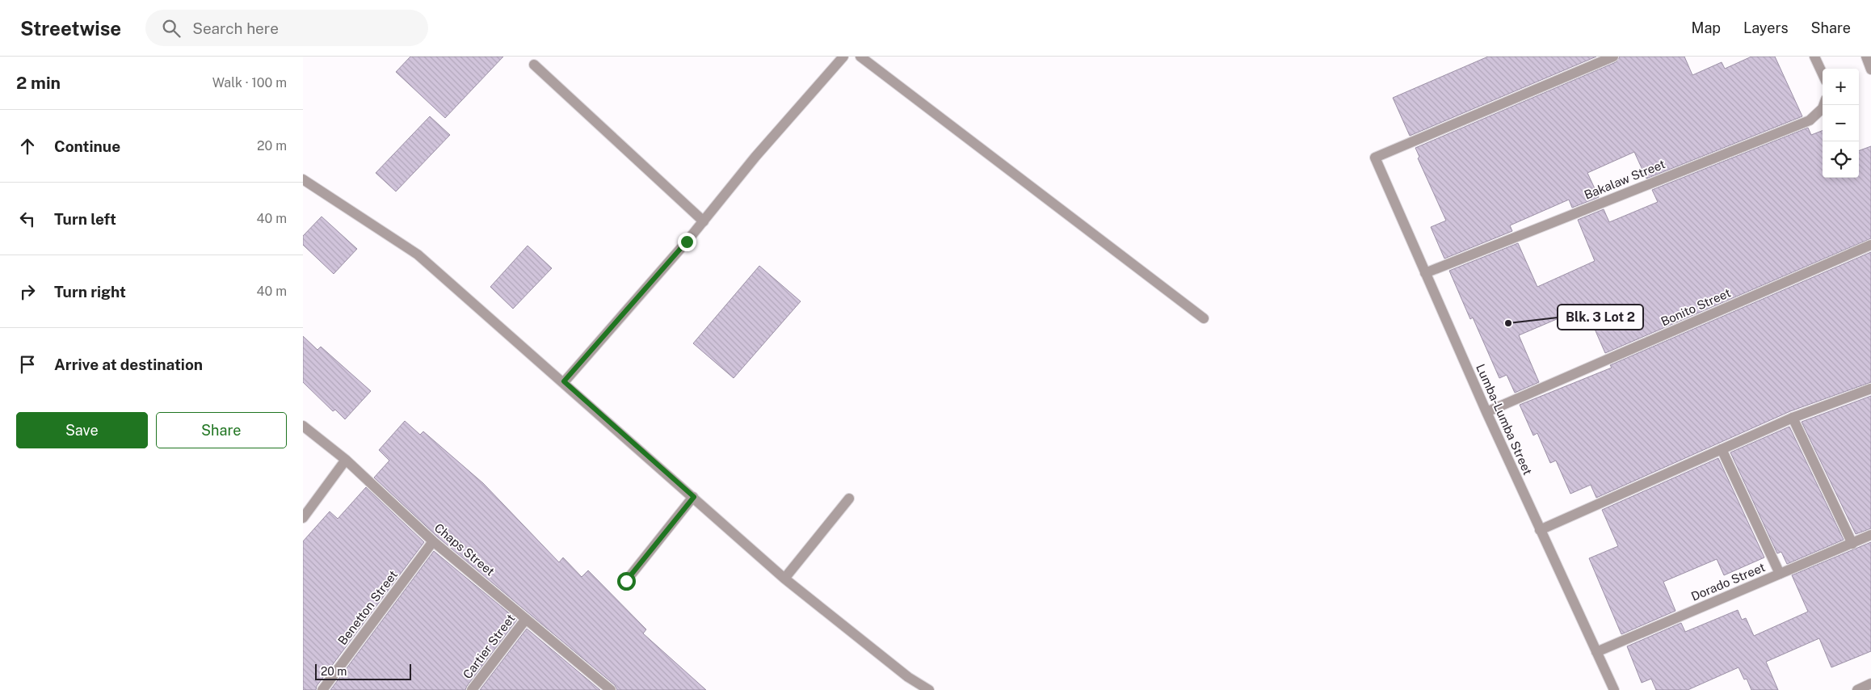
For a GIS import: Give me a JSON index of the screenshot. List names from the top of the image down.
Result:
{
  "streets": {
    "street": [
      "Bakalaw Street",
      "Bonito Street",
      "Lumba-Lumba Street",
      "Chaps Street",
      "Dorado Street",
      "Benetton Street",
      "Cartier Street"
    ]
  },
  "crossings": [
    ["Bakalaw Street", "Lumba-Lumba Street"],
    ["Bonito Street", "Lumba-Lumba Street"],
    ["Lumba-Lumba Street", "Dorado Street"],
    ["Chaps Street", "Benetton Street"],
    ["Chaps Street", "Cartier Street"]
  ],
  "places": ["Blk. 3 Lot 2"],
  "scale_bar": "20 m",
  "page": {
    "header": "Streetwise",
    "search": "Search here",
    "nav": ["Map", "Layers", "Share"],
    "heading": ["2 min", "Walk · 100 m"],
    "map_buttons": ["+", "−"],
    "list": [
      ["Continue", "20 m"],
      ["Turn left", "40 m"],
      ["Turn right", "40 m"],
      "Arrive at destination"
    ],
    "buttons": ["Save", "Share"],
    "scale": "20 m"
  }
}
